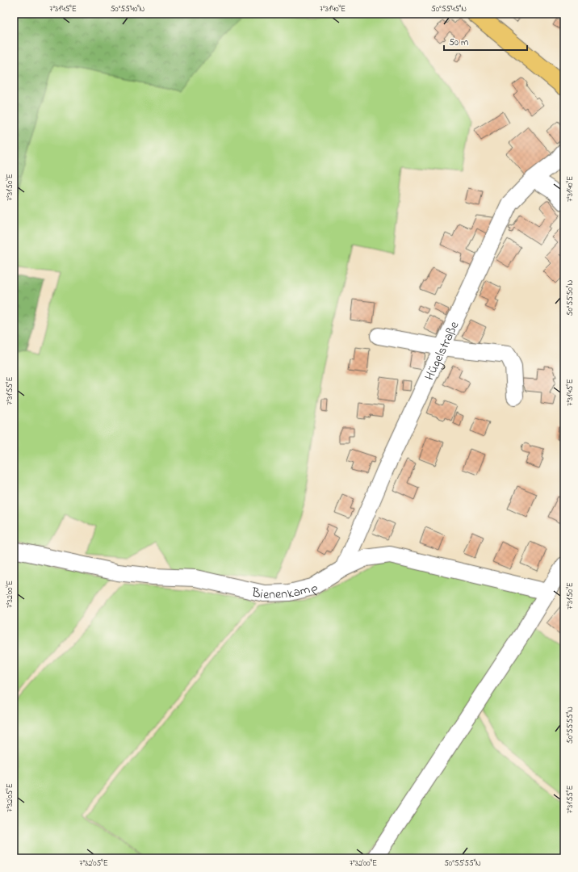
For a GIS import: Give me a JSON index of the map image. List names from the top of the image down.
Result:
{
  "streets": {
    "street": ["Hügelstraße", "Bienenkamp"]
  },
  "crossings": [
    ["Hügelstraße", "Bienenkamp"]
  ],
  "scale_bar": "50 m",
  "coordinates": [
    "7°31'45\"E",
    "50°55'40\"N",
    "7°31'40\"E",
    "50°55'45\"N",
    "7°31'50\"E",
    "50°55'50\"N",
    "7°31'55\"E",
    "7°32'00\"E",
    "50°55'55\"N",
    "7°32'05\"E"
  ]
}
